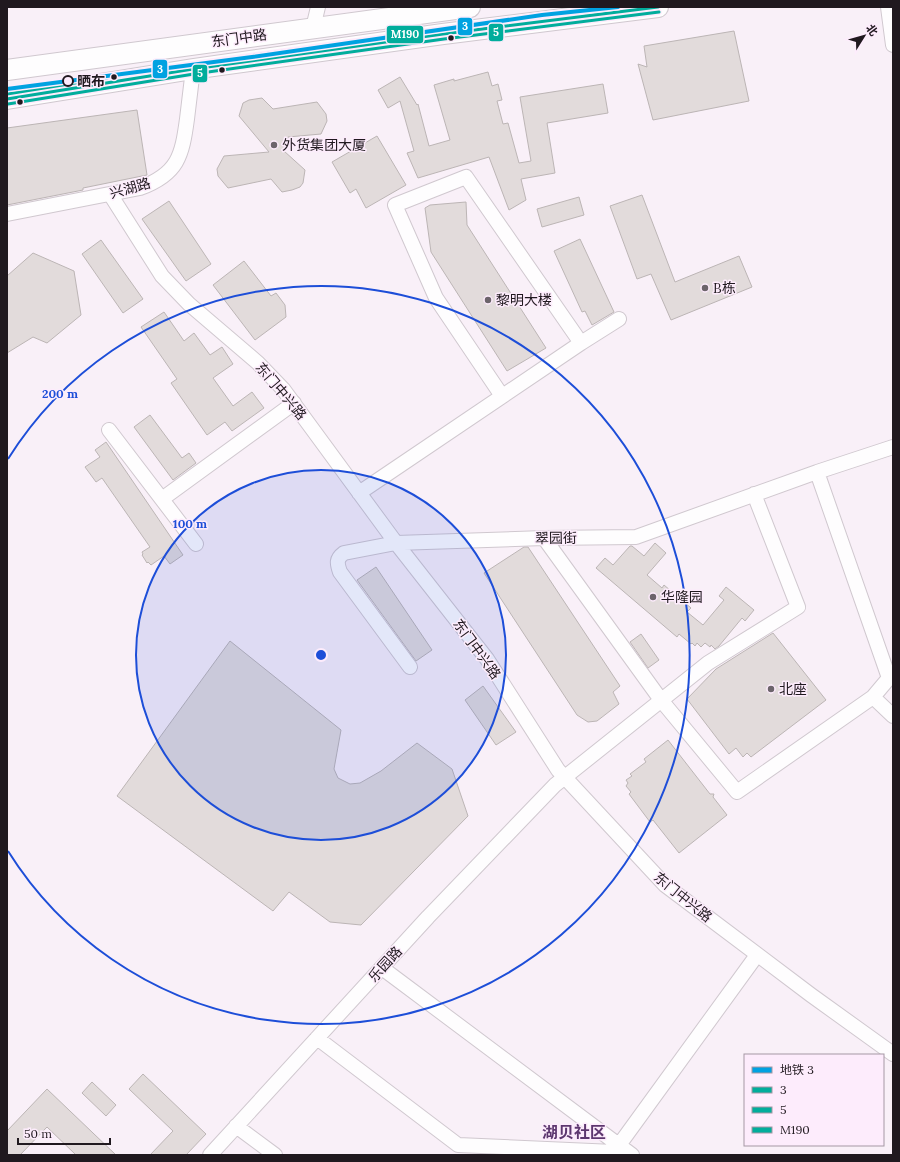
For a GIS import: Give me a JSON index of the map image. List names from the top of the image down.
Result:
{
  "streets": {
    "highway": ["东门中路"],
    "street": [
      "兴湖路",
      "东门中兴路",
      "翠园街",
      "乐园路"
    ]
  },
  "crossings": [
    ["东门中路", "兴湖路"],
    ["兴湖路", "东门中兴路"],
    ["东门中兴路", "翠园街"],
    ["东门中兴路", "乐园路"],
    ["翠园街", "乐园路"]
  ],
  "districts": ["湖贝社区"],
  "places": [
    "晒布",
    "外货集团大厦",
    "B栋",
    "黎明大楼",
    "华隆园",
    "北座"
  ],
  "lines": [
    "metro line 3",
    "transit line 3",
    "transit line M190",
    "transit line 5"
  ],
  "legend": [
    "地铁 3",
    "3",
    "5",
    "M190"
  ],
  "scale_bar": "50 m",
  "north": "top right",
  "rings": ["200 m", "100 m"]
}
